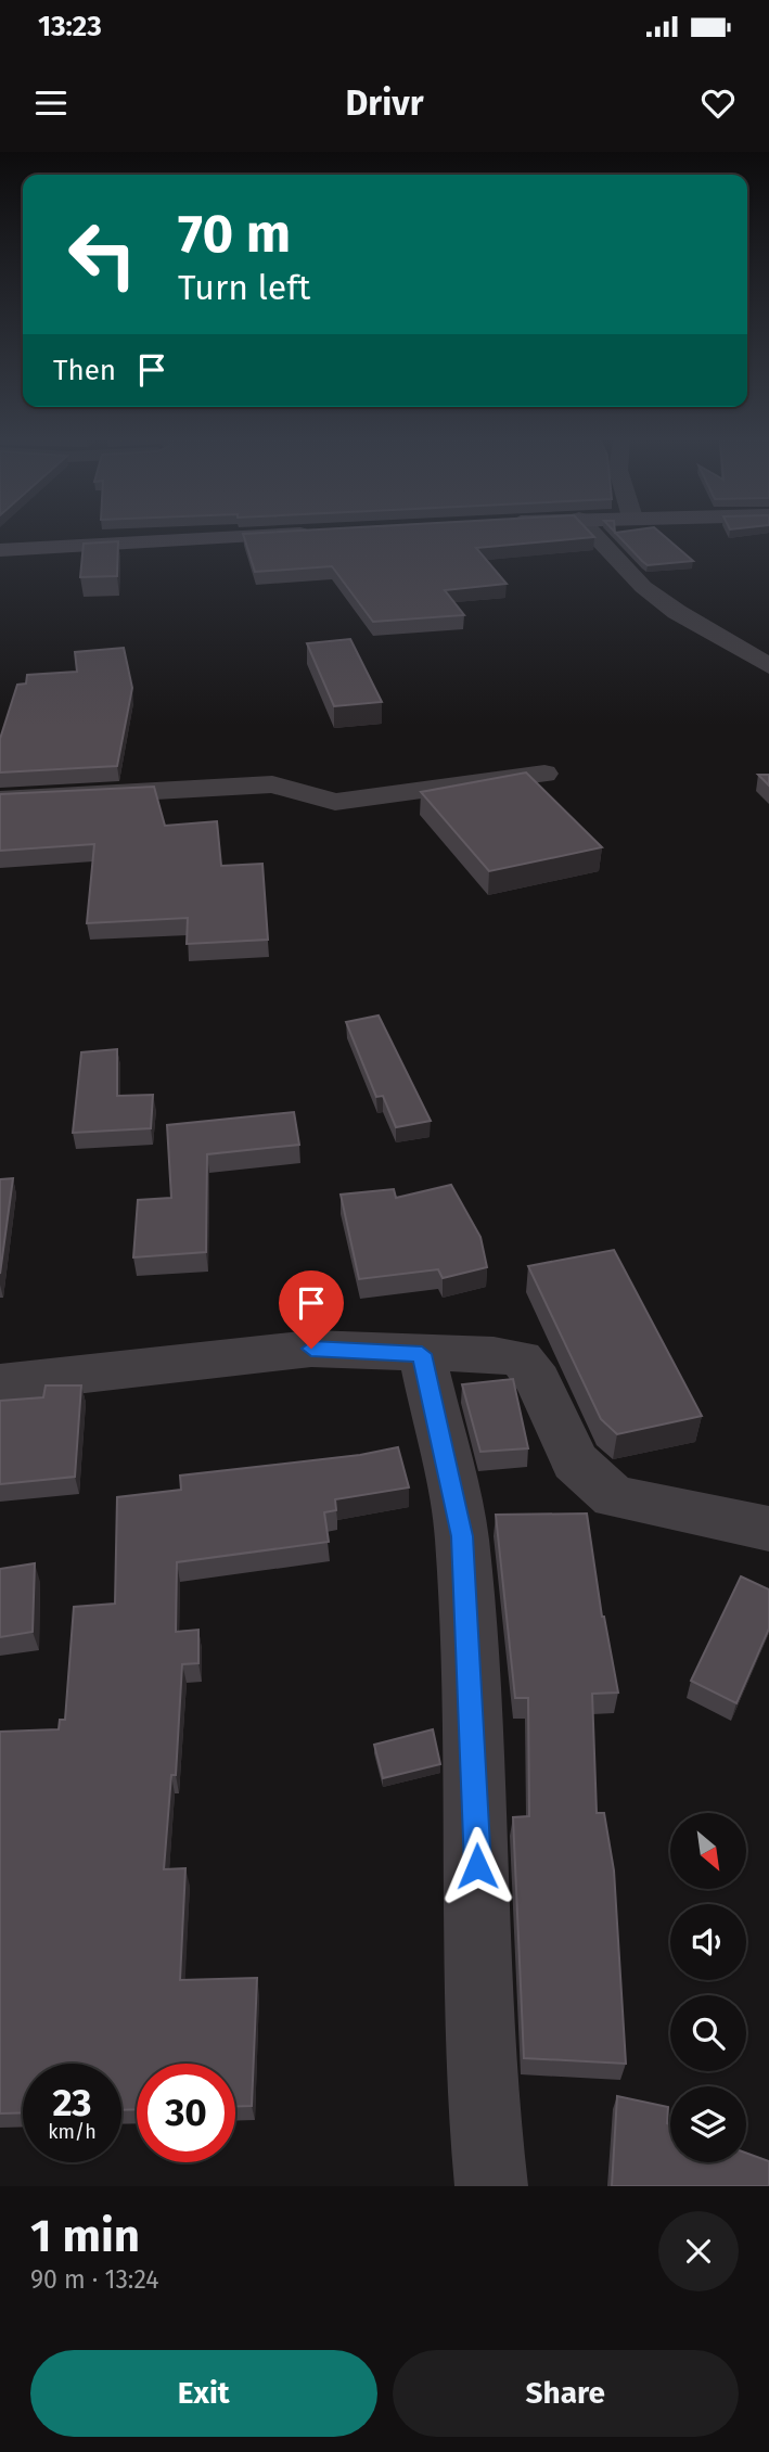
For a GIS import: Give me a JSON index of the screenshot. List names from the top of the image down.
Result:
{
  "north": "bottom right",
  "page": {
    "status": "13:23",
    "header": "Drivr",
    "turn": ["70 m", "Turn left"],
    "then": "Then",
    "speed": "23 km/h",
    "limit": "30",
    "heading": ["1 min", "90 m · 13:24"],
    "buttons": ["Exit", "Share"]
  }
}
